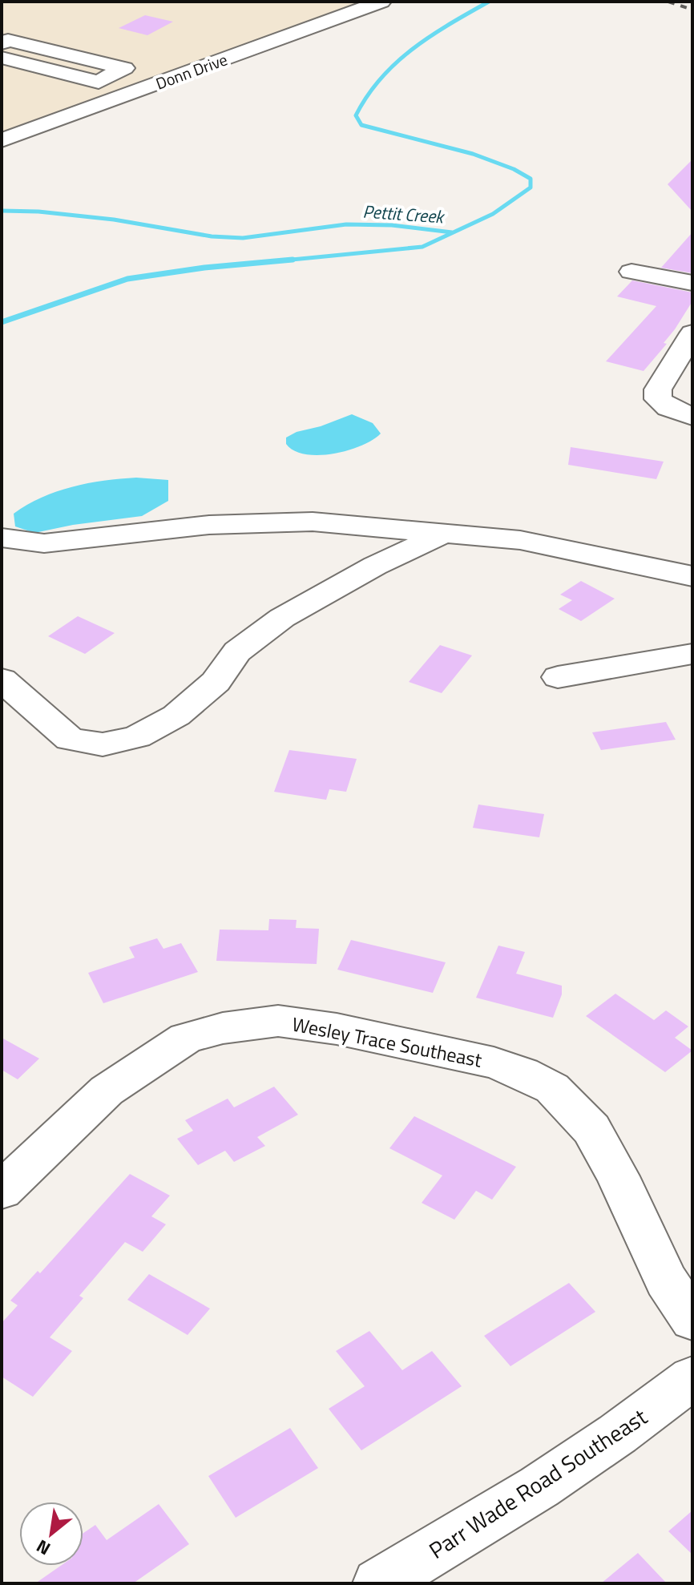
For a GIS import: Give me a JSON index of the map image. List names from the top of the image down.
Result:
{
  "streets": {
    "street": ["Donn Drive", "Wesley Trace Southeast", "Parr Wade Road Southeast"]
  },
  "water": ["Pettit Creek"],
  "north": "bottom left"
}
